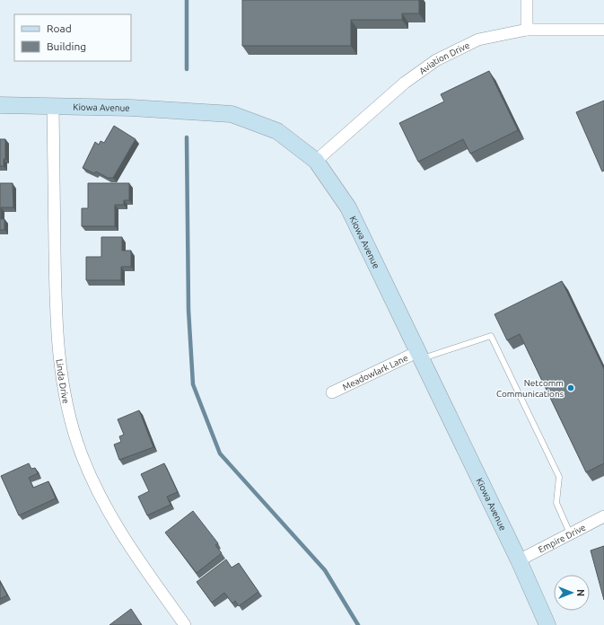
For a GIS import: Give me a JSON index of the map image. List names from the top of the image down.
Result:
{
  "streets": {
    "street": [
      "Aviation Drive",
      "Kiowa Avenue",
      "Meadowlark Lane",
      "Linda Drive",
      "Empire Drive"
    ]
  },
  "crossings": [
    ["Aviation Drive", "Kiowa Avenue"],
    ["Kiowa Avenue", "Meadowlark Lane"],
    ["Kiowa Avenue", "Linda Drive"],
    ["Kiowa Avenue", "Empire Drive"]
  ],
  "places": ["Netcomm Communications"],
  "legend": ["Road", "Building"],
  "north": "right"
}
